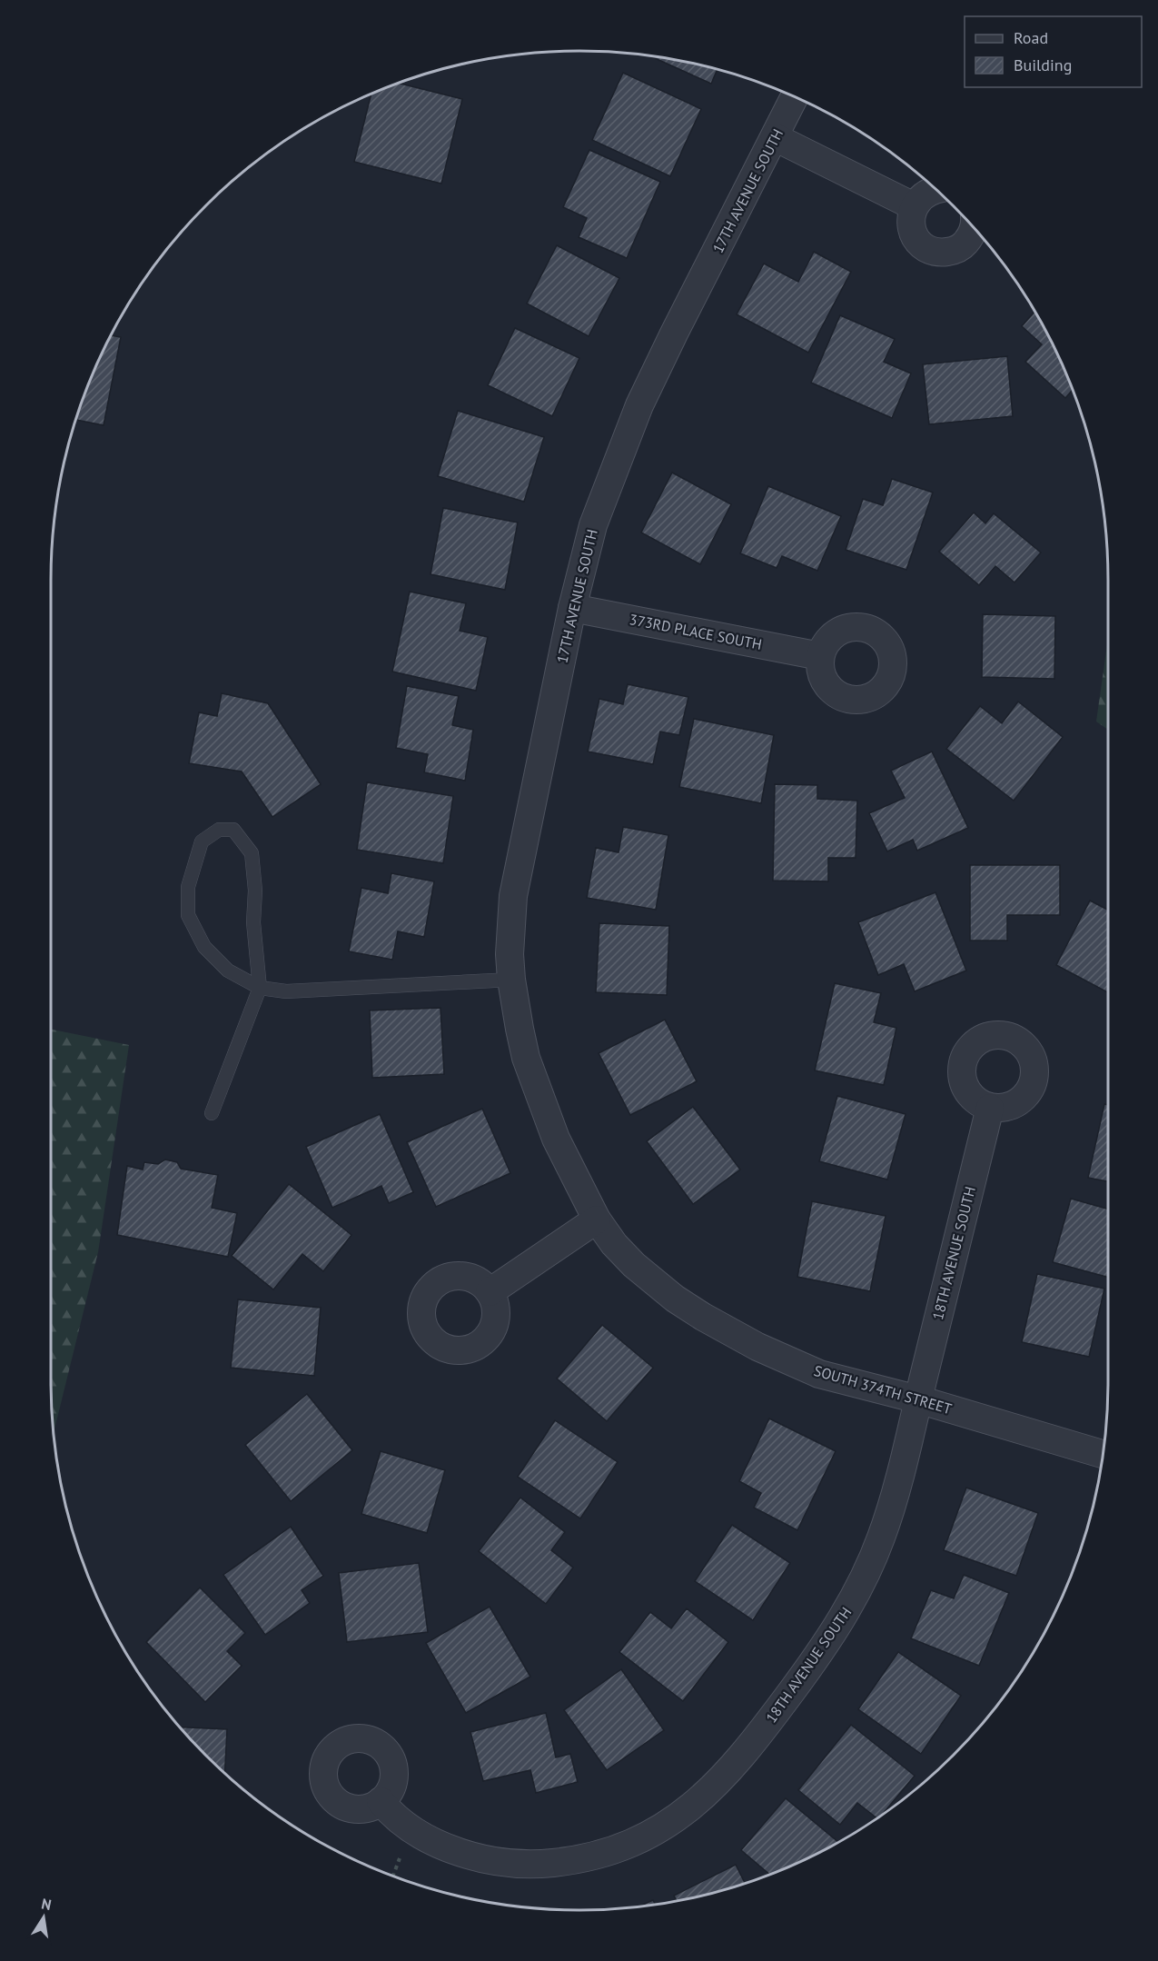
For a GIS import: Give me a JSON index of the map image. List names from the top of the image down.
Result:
{
  "streets": {
    "street": [
      "17TH AVENUE SOUTH",
      "373RD PLACE SOUTH",
      "18TH AVENUE SOUTH",
      "SOUTH 374TH STREET"
    ]
  },
  "crossings": [
    ["17TH AVENUE SOUTH", "373RD PLACE SOUTH"],
    ["17TH AVENUE SOUTH", "SOUTH 374TH STREET"],
    ["18TH AVENUE SOUTH", "SOUTH 374TH STREET"]
  ],
  "legend": ["Road", "Building"],
  "north": "top"
}
